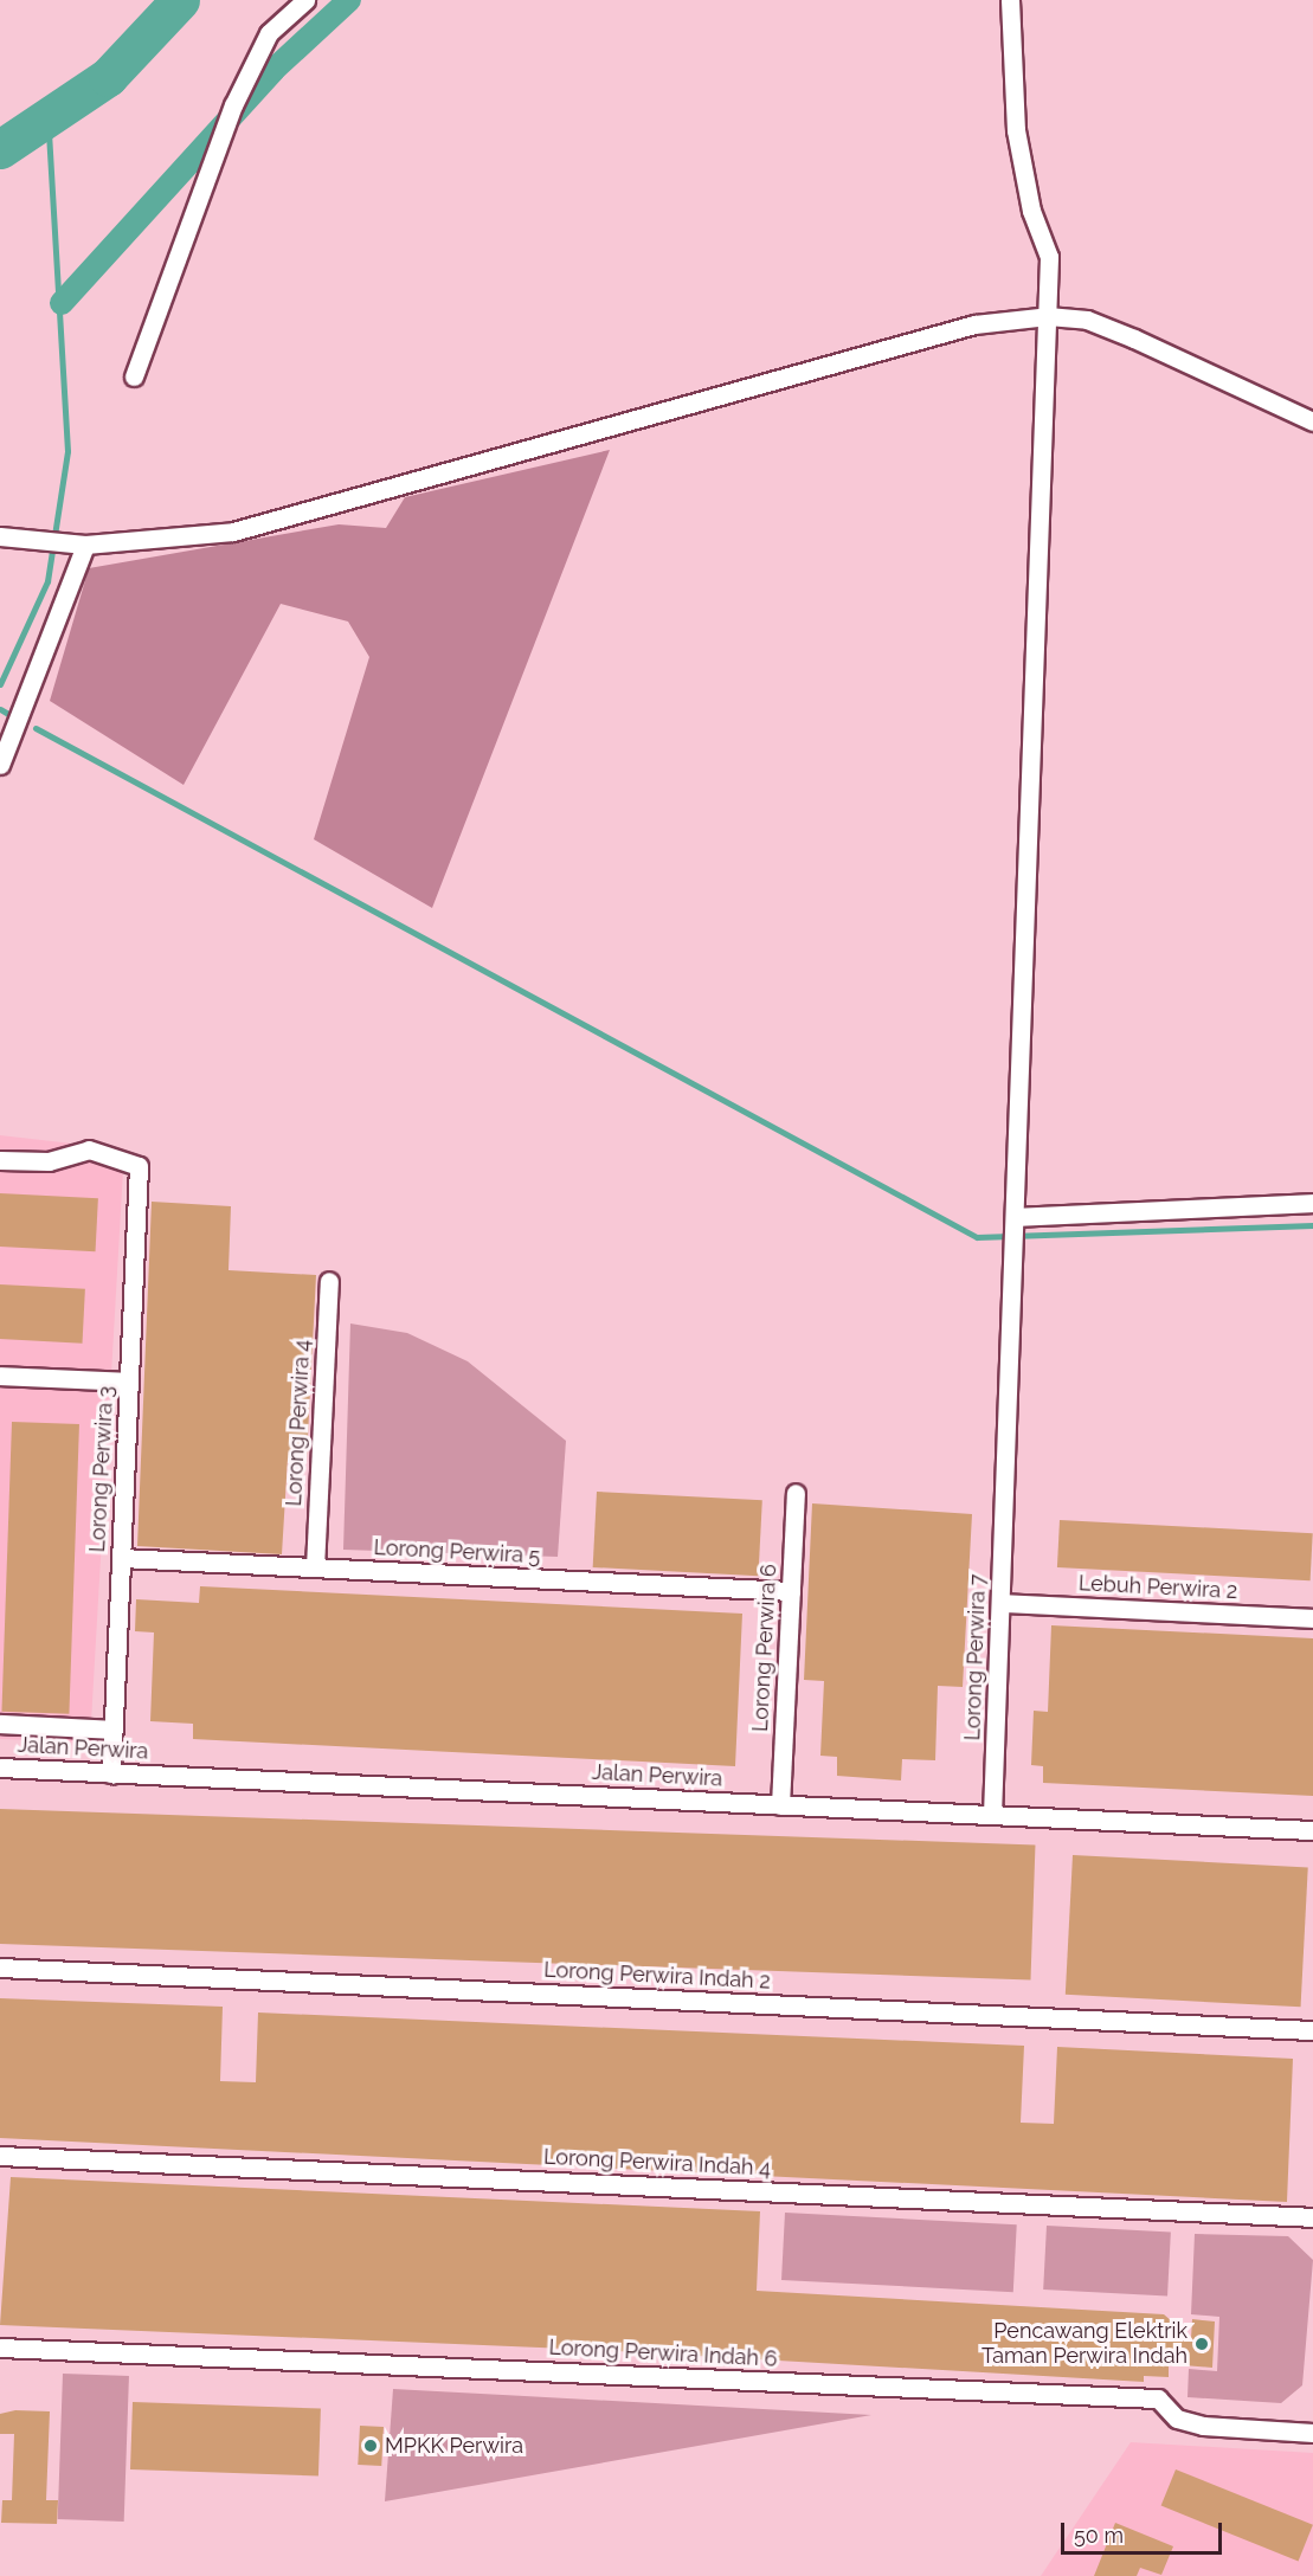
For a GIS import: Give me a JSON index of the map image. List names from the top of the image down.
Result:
{
  "streets": {
    "street": [
      "Lorong Perwira 4",
      "Lorong Perwira 3",
      "Lorong Perwira 5",
      "Lebuh Perwira 2",
      "Lorong Perwira 6",
      "Lorong Perwira 7",
      "Jalan Perwira",
      "Lorong Perwira Indah 2",
      "Lorong Perwira Indah 4",
      "Lorong Perwira Indah 6"
    ]
  },
  "crossings": [
    ["Lorong Perwira 4", "Lorong Perwira 5"],
    ["Lorong Perwira 3", "Lorong Perwira 5"],
    ["Lorong Perwira 3", "Jalan Perwira"],
    ["Lorong Perwira 5", "Lorong Perwira 6"],
    ["Lebuh Perwira 2", "Lorong Perwira 7"],
    ["Lorong Perwira 6", "Jalan Perwira"],
    ["Lorong Perwira 7", "Jalan Perwira"]
  ],
  "places": ["Pencawang Elektrik Taman Perwira Indah", "MPKK Perwira"],
  "scale_bar": "50 m"
}
